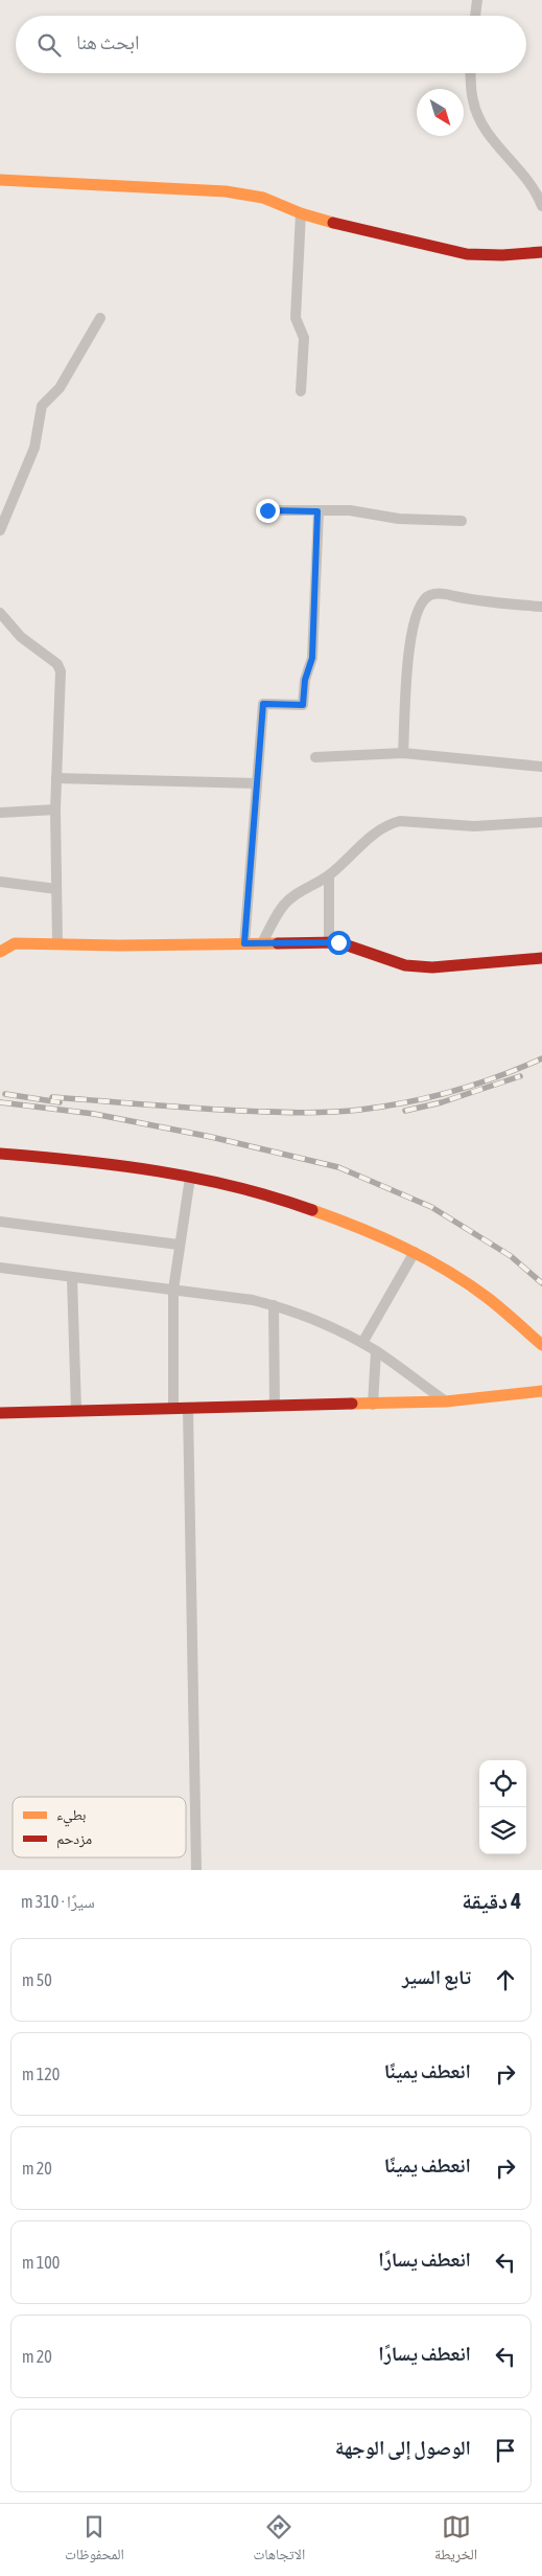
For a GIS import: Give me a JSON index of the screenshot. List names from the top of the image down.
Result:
{
  "legend": ["بطيء", "مزدحم"],
  "north": "bottom right",
  "page": {
    "search": "ابحث هنا",
    "heading": ["4 دقيقة", "سيرًا · 310 m"],
    "list": [
      ["تابع السير", "50 m"],
      ["انعطف يمينًا", "120 m"],
      ["انعطف يمينًا", "20 m"],
      ["انعطف يسارًا", "100 m"],
      ["انعطف يسارًا", "20 m"],
      "الوصول إلى الوجهة"
    ],
    "nav": ["الخريطة", "الاتجاهات", "المحفوظات"]
  }
}
